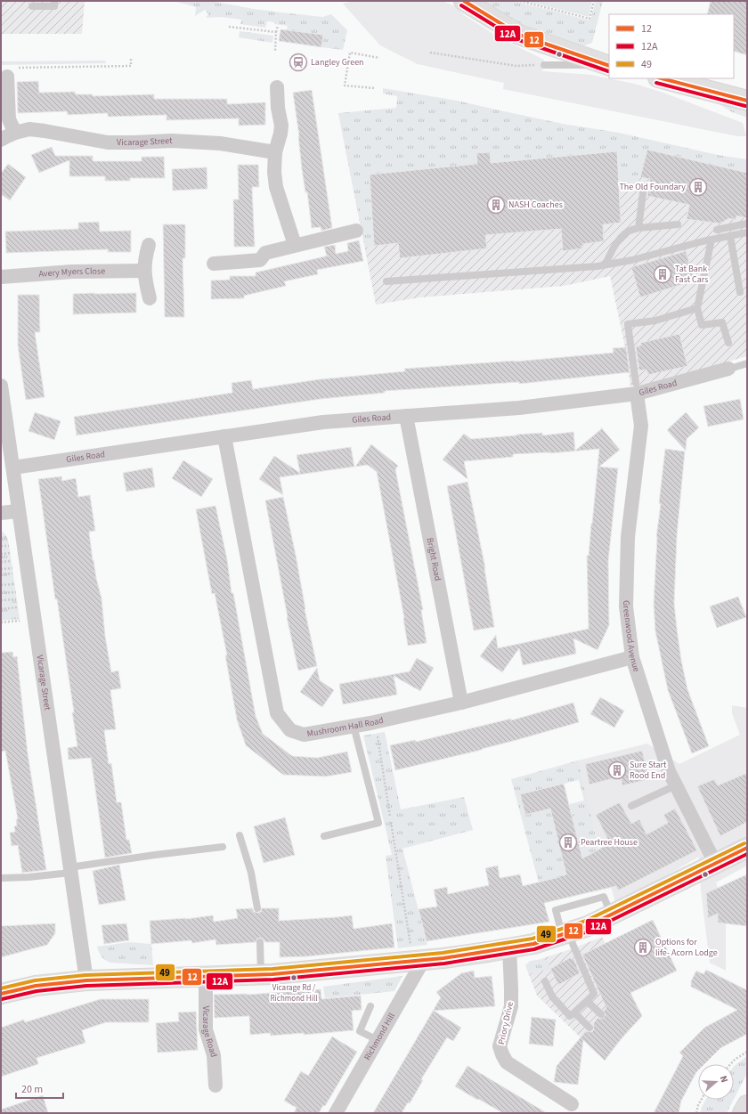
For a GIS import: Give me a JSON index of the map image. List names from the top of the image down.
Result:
{
  "streets": {
    "street": [
      "Vicarage Street",
      "Avery Myers Close",
      "Giles Road",
      "Bright Road",
      "Greenwood Avenue",
      "Mushroom Hall Road",
      "Priory Drive",
      "Vicarage Road",
      "Richmond Hill"
    ]
  },
  "crossings": [
    ["Vicarage Street", "Giles Road"],
    ["Giles Road", "Bright Road"],
    ["Giles Road", "Greenwood Avenue"],
    ["Giles Road", "Mushroom Hall Road"],
    ["Bright Road", "Mushroom Hall Road"],
    ["Greenwood Avenue", "Mushroom Hall Road"]
  ],
  "places": {
    "station": ["Langley Green"],
    "building": [
      "The Old Foundary",
      "NASH Coaches",
      "Tat Bank Fast Cars",
      "Sure Start Rood End",
      "Peartree House",
      "Options for life- Acorn Lodge"
    ],
    "other": ["Vicarage Rd / Richmond Hill"]
  },
  "lines": ["transit line 12", "transit line 12A", "transit line 49"],
  "legend": ["12", "12A", "49"],
  "scale_bar": "20 m",
  "north": "right"
}
